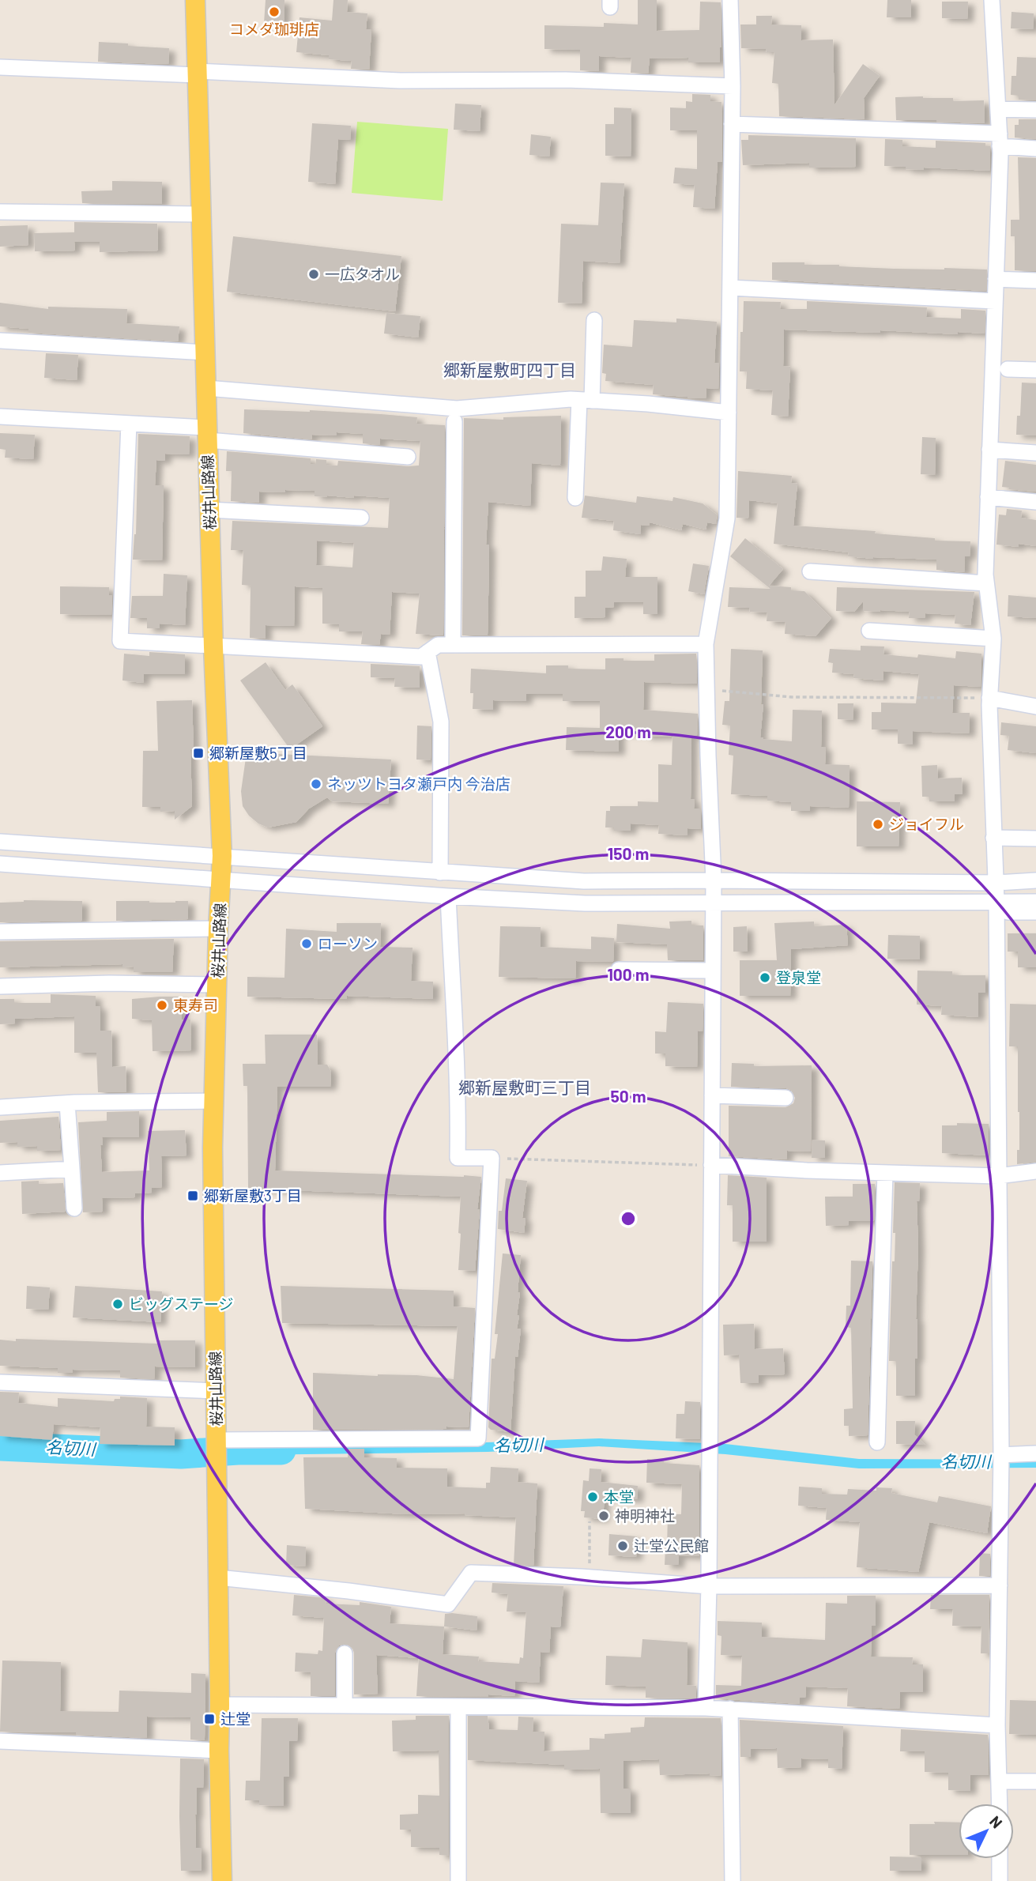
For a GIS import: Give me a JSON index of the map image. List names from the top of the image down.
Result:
{
  "streets": {
    "main road": ["桜井山路線"]
  },
  "districts": ["郷新屋敷町四丁目", "郷新屋敷町三丁目"],
  "water": ["名切川"],
  "places": {
    "other": [
      "コメダ珈琲店",
      "一広タオル",
      "ネッツトヨタ瀬戸内 今治店",
      "ジョイフル",
      "ローソン",
      "登泉堂",
      "東寿司",
      "ビッグステージ",
      "本堂",
      "神明神社",
      "辻堂公民館"
    ],
    "transit": ["郷新屋敷5丁目", "郷新屋敷3丁目", "辻堂"]
  },
  "north": "top right",
  "rings": [
    "200 m",
    "150 m",
    "100 m",
    "50 m"
  ]
}
